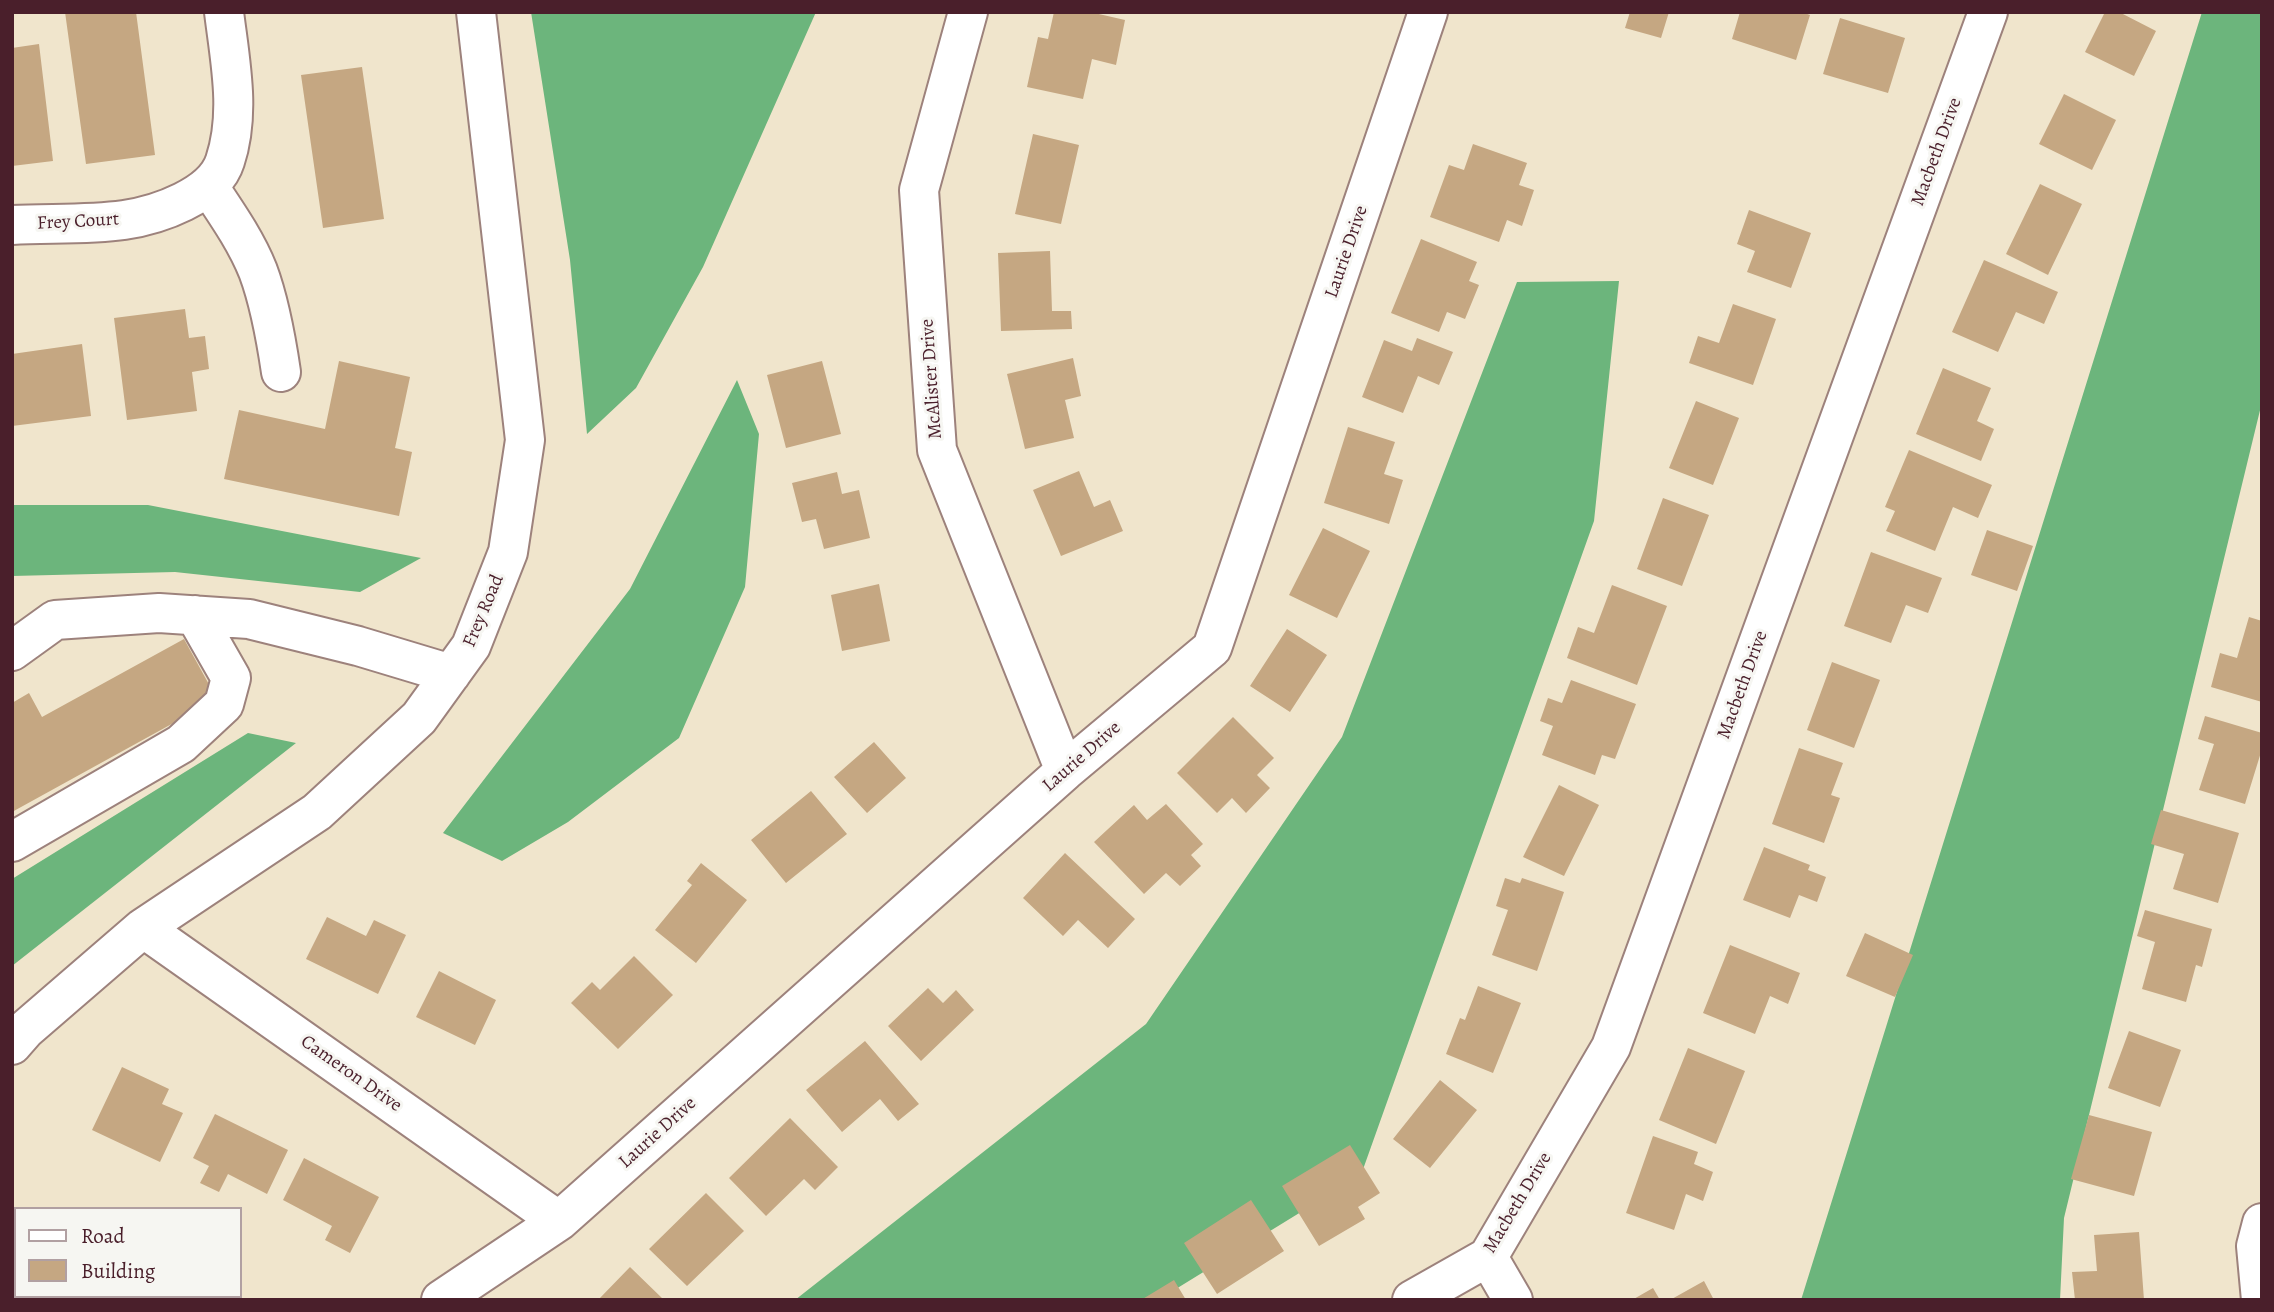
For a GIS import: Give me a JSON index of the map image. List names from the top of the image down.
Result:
{
  "streets": {
    "street": [
      "Macbeth Drive",
      "Frey Court",
      "Laurie Drive",
      "McAlister Drive",
      "Frey Road",
      "Cameron Drive"
    ]
  },
  "crossings": [
    ["Laurie Drive", "McAlister Drive"],
    ["Laurie Drive", "Cameron Drive"],
    ["Frey Road", "Cameron Drive"]
  ],
  "legend": ["Road", "Building"]
}
